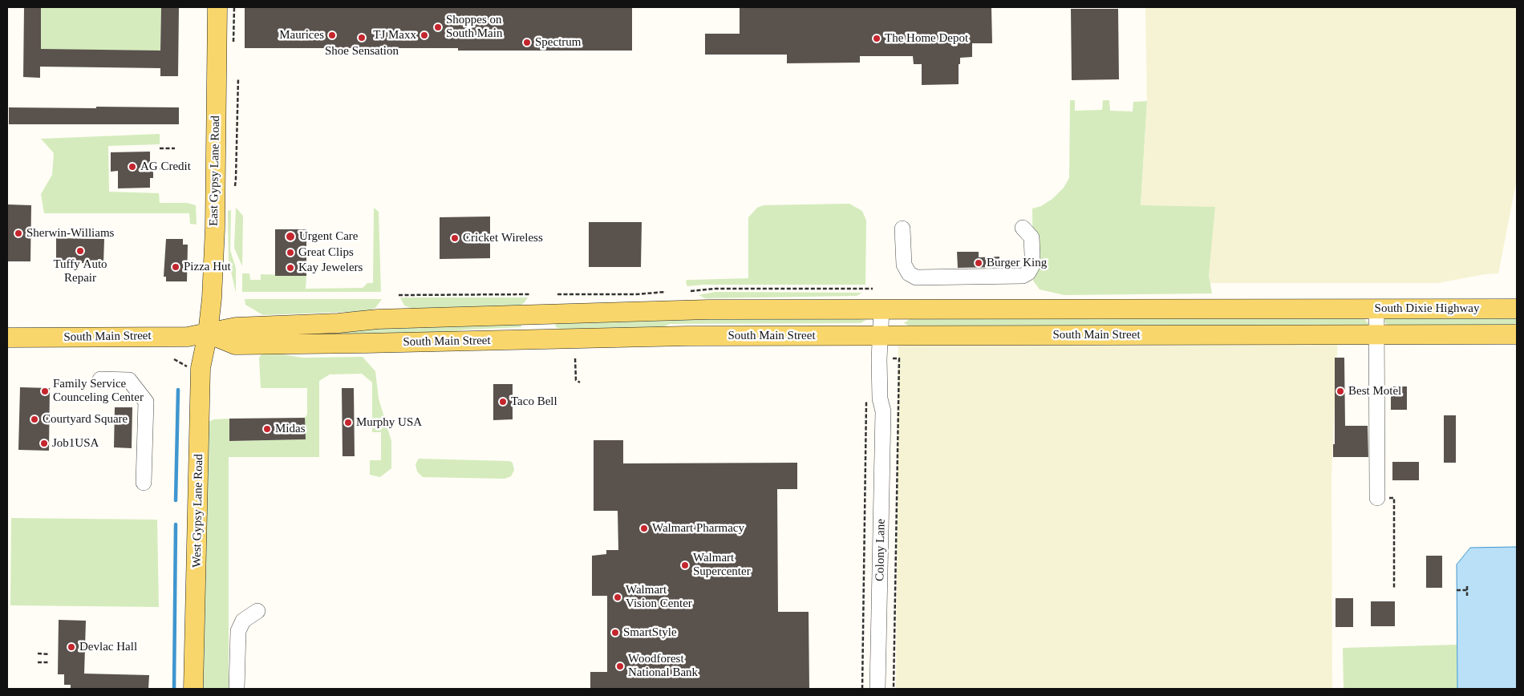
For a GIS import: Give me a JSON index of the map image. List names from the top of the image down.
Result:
{
  "streets": {
    "main road": [
      "East Gypsy Lane Road",
      "South Dixie Highway",
      "South Main Street",
      "West Gypsy Lane Road"
    ],
    "street": ["Colony Lane"]
  },
  "crossings": [
    ["East Gypsy Lane Road", "South Main Street"],
    ["East Gypsy Lane Road", "West Gypsy Lane Road"],
    ["South Dixie Highway", "South Main Street"],
    ["South Main Street", "West Gypsy Lane Road"],
    ["South Main Street", "Colony Lane"]
  ],
  "places": [
    "Shoppes on South Main",
    "Maurices",
    "TJ Maxx",
    "Shoe Sensation",
    "The Home Depot",
    "Spectrum",
    "AG Credit",
    "Sherwin-Williams",
    "Urgent Care",
    "Cricket Wireless",
    "Tuffy Auto Repair",
    "Great Clips",
    "Burger King",
    "Pizza Hut",
    "Kay Jewelers",
    "Family Service Counceling Center",
    "Best Motel",
    "Taco Bell",
    "Courtyard Square",
    "Murphy USA",
    "Midas",
    "Job1USA",
    "Walmart Pharmacy",
    "Walmart Supercenter",
    "Walmart Vision Center",
    "SmartStyle",
    "Devlac Hall",
    "Woodforest National Bank"
  ]
}
